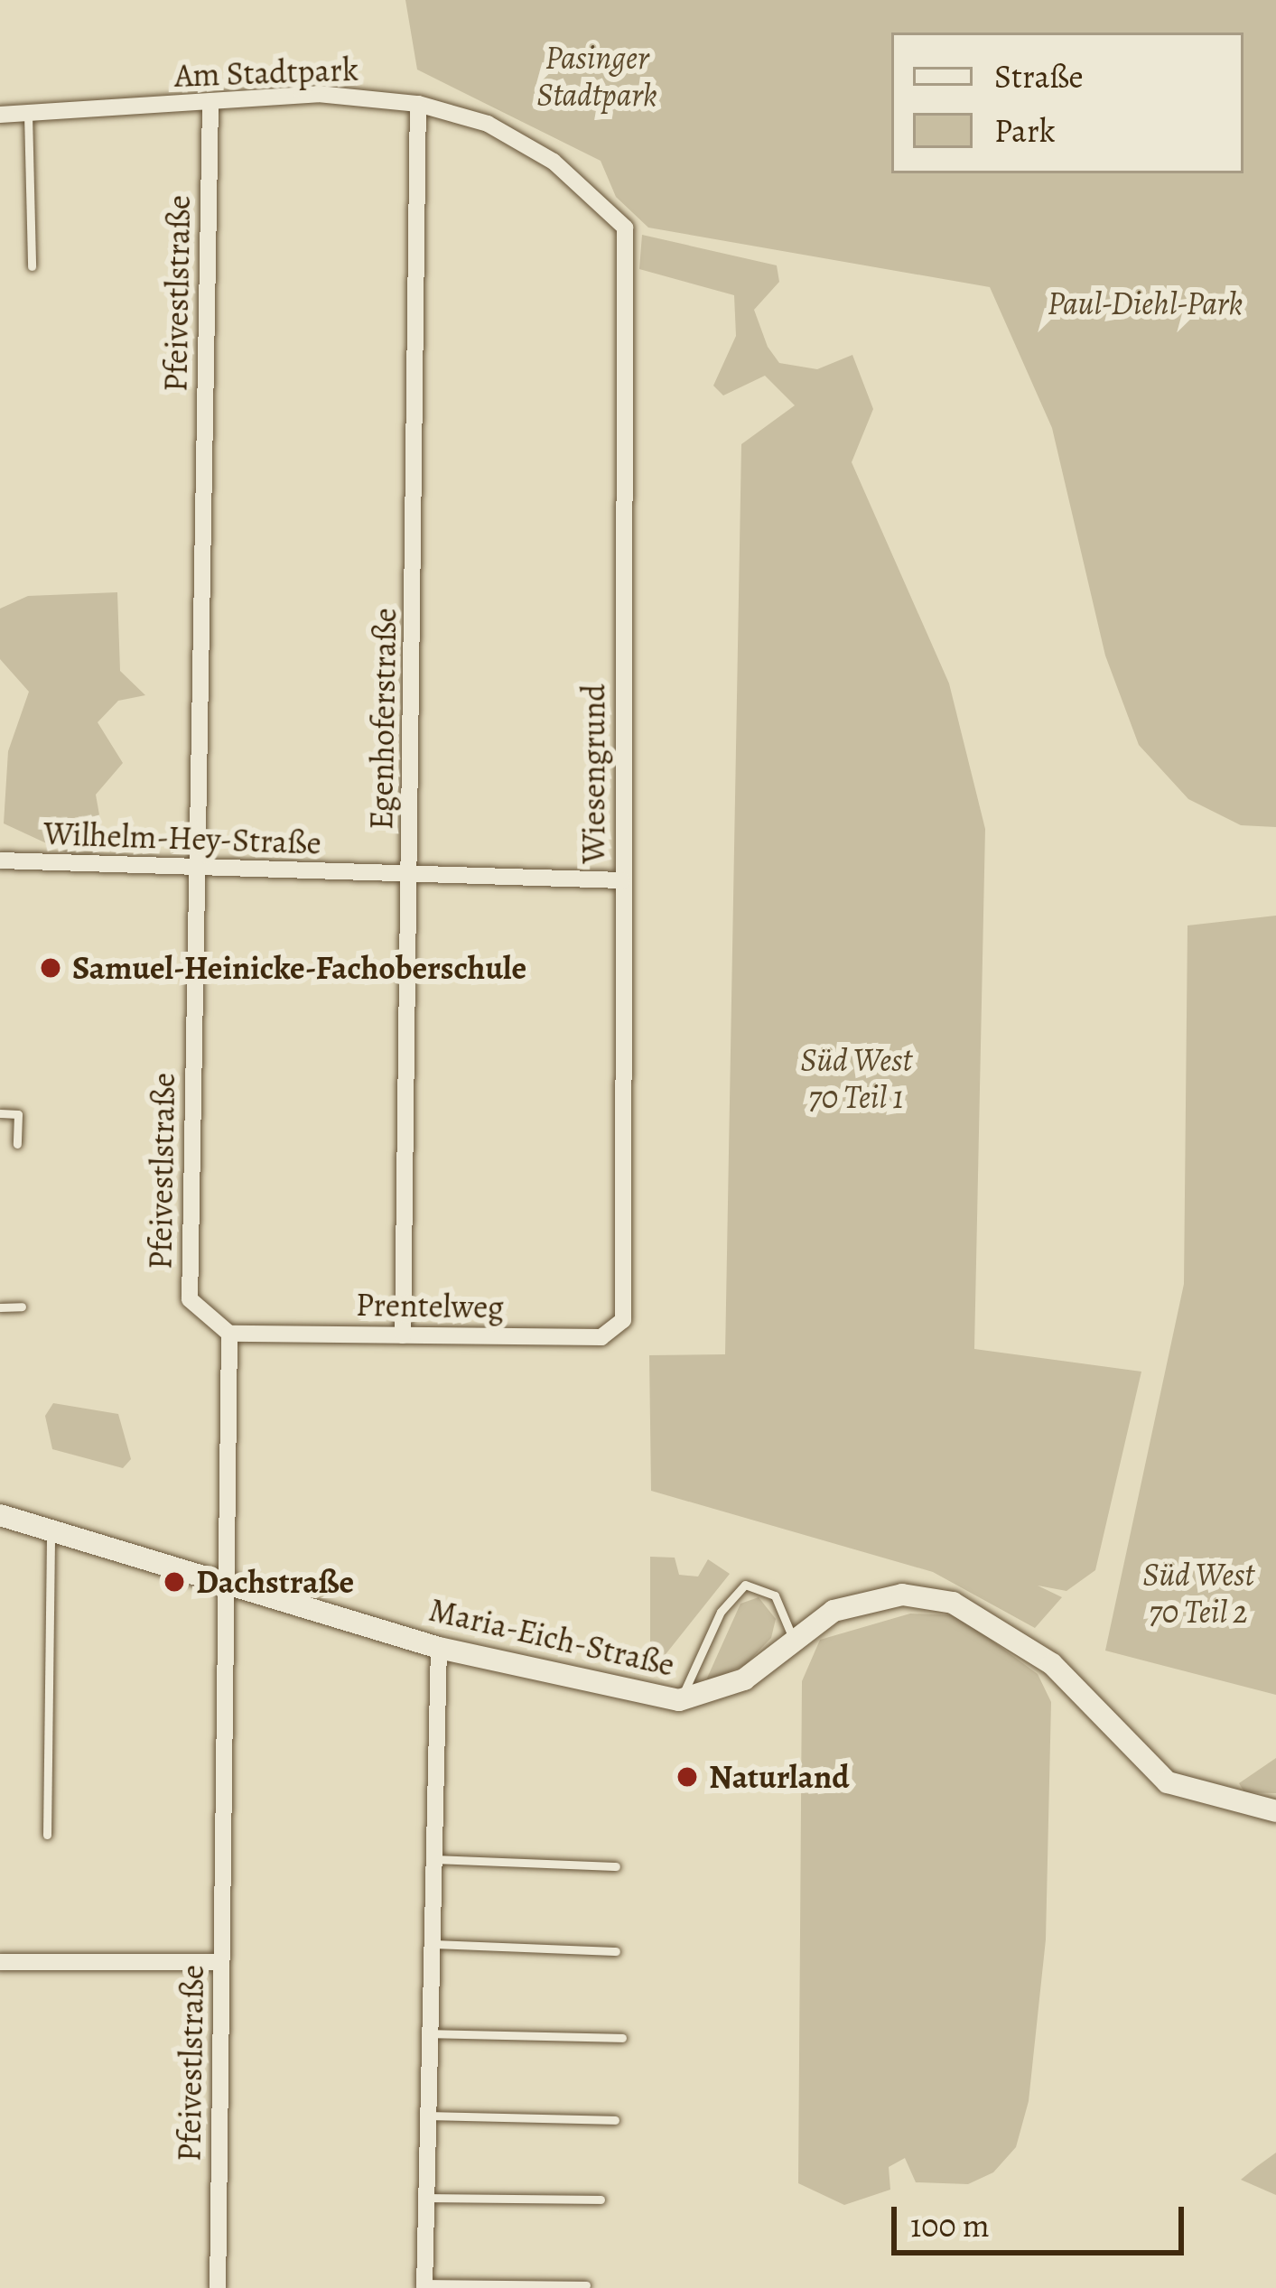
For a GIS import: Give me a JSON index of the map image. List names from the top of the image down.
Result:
{
  "streets": {
    "street": [
      "Am Stadtpark",
      "Pfeivestlstraße",
      "Egenhoferstraße",
      "Wiesengrund",
      "Wilhelm-Hey-Straße",
      "Prentelweg",
      "Maria-Eich-Straße"
    ]
  },
  "crossings": [
    ["Am Stadtpark", "Pfeivestlstraße"],
    ["Am Stadtpark", "Egenhoferstraße"],
    ["Am Stadtpark", "Wiesengrund"],
    ["Pfeivestlstraße", "Wilhelm-Hey-Straße"],
    ["Pfeivestlstraße", "Prentelweg"],
    ["Pfeivestlstraße", "Maria-Eich-Straße"],
    ["Egenhoferstraße", "Wilhelm-Hey-Straße"],
    ["Egenhoferstraße", "Prentelweg"],
    ["Wiesengrund", "Wilhelm-Hey-Straße"],
    ["Wiesengrund", "Prentelweg"]
  ],
  "parks": [
    "Pasinger Stadtpark",
    "Paul-Diehl-Park",
    "Süd West 70 Teil 1",
    "Süd West 70 Teil 2"
  ],
  "places": ["Samuel-Heinicke-Fachoberschule", "Dachstraße", "Naturland"],
  "legend": ["Straße", "Park"],
  "scale_bar": "100 m"
}
